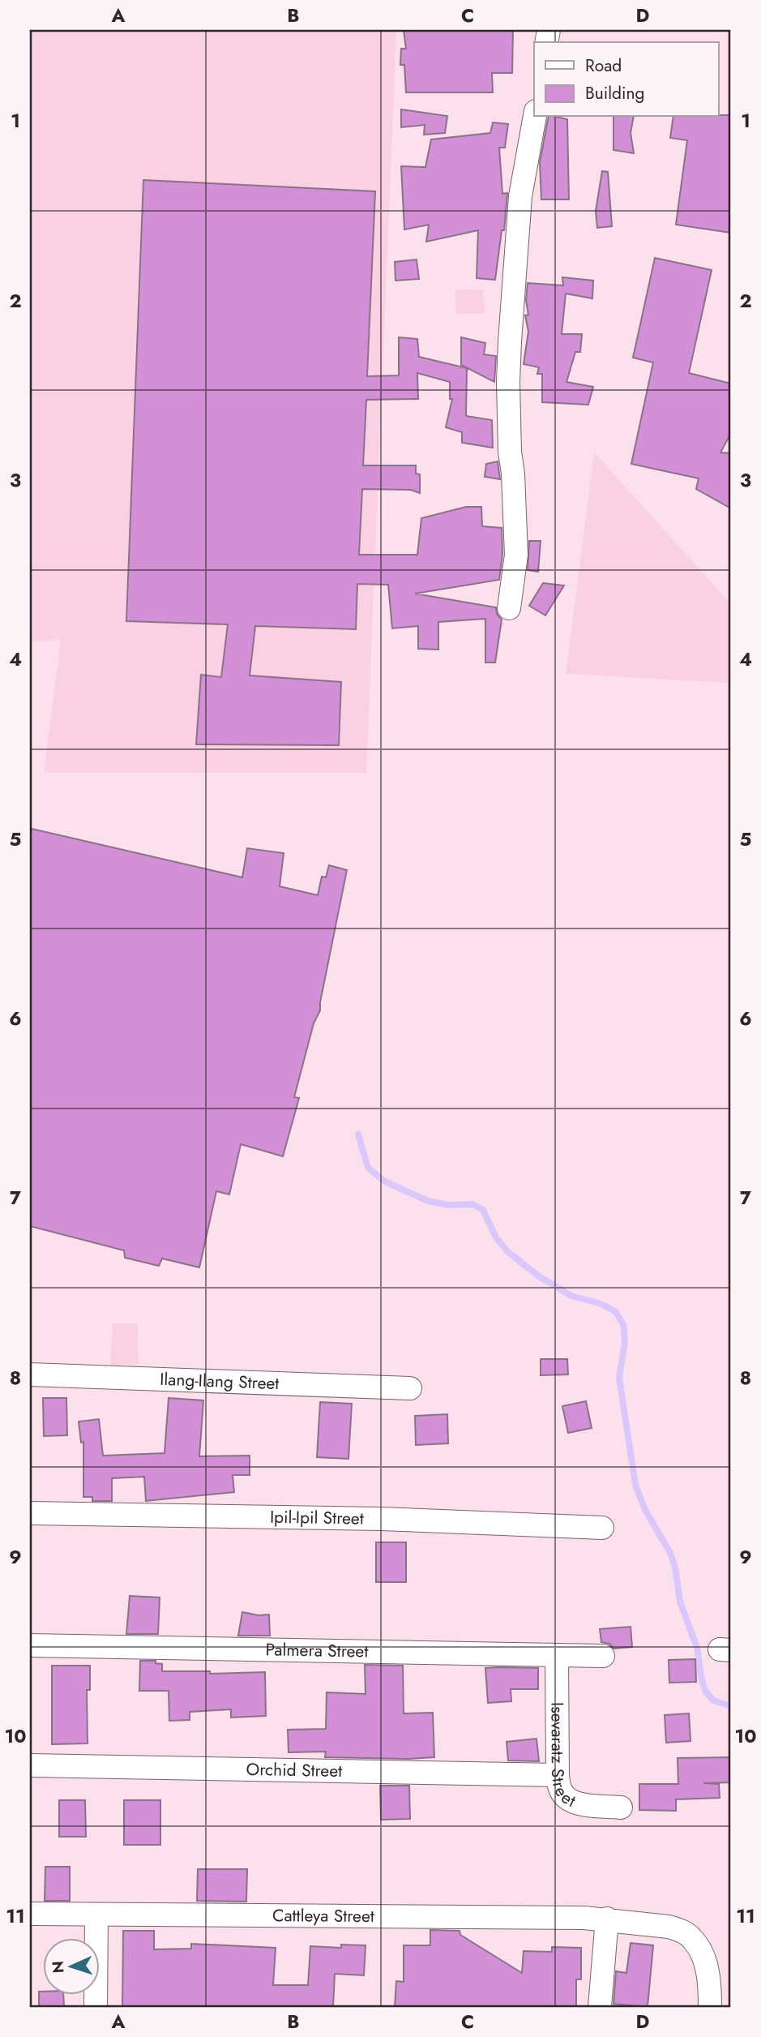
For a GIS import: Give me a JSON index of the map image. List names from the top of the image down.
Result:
{
  "streets": {
    "street": [
      "Ilang-Ilang Street",
      "Ipil-Ipil Street",
      "Palmera Street",
      "Isevaratz Street",
      "Orchid Street",
      "Cattleya Street"
    ]
  },
  "crossings": [
    ["Palmera Street", "Isevaratz Street"],
    ["Isevaratz Street", "Orchid Street"]
  ],
  "legend": ["Road", "Building"],
  "north": "left",
  "grid": {
    "columns": [
      "A",
      "B",
      "C",
      "D"
    ],
    "rows": [
      "1",
      "2",
      "3",
      "4",
      "5",
      "6",
      "7",
      "8",
      "9",
      "10",
      "11"
    ]
  }
}
